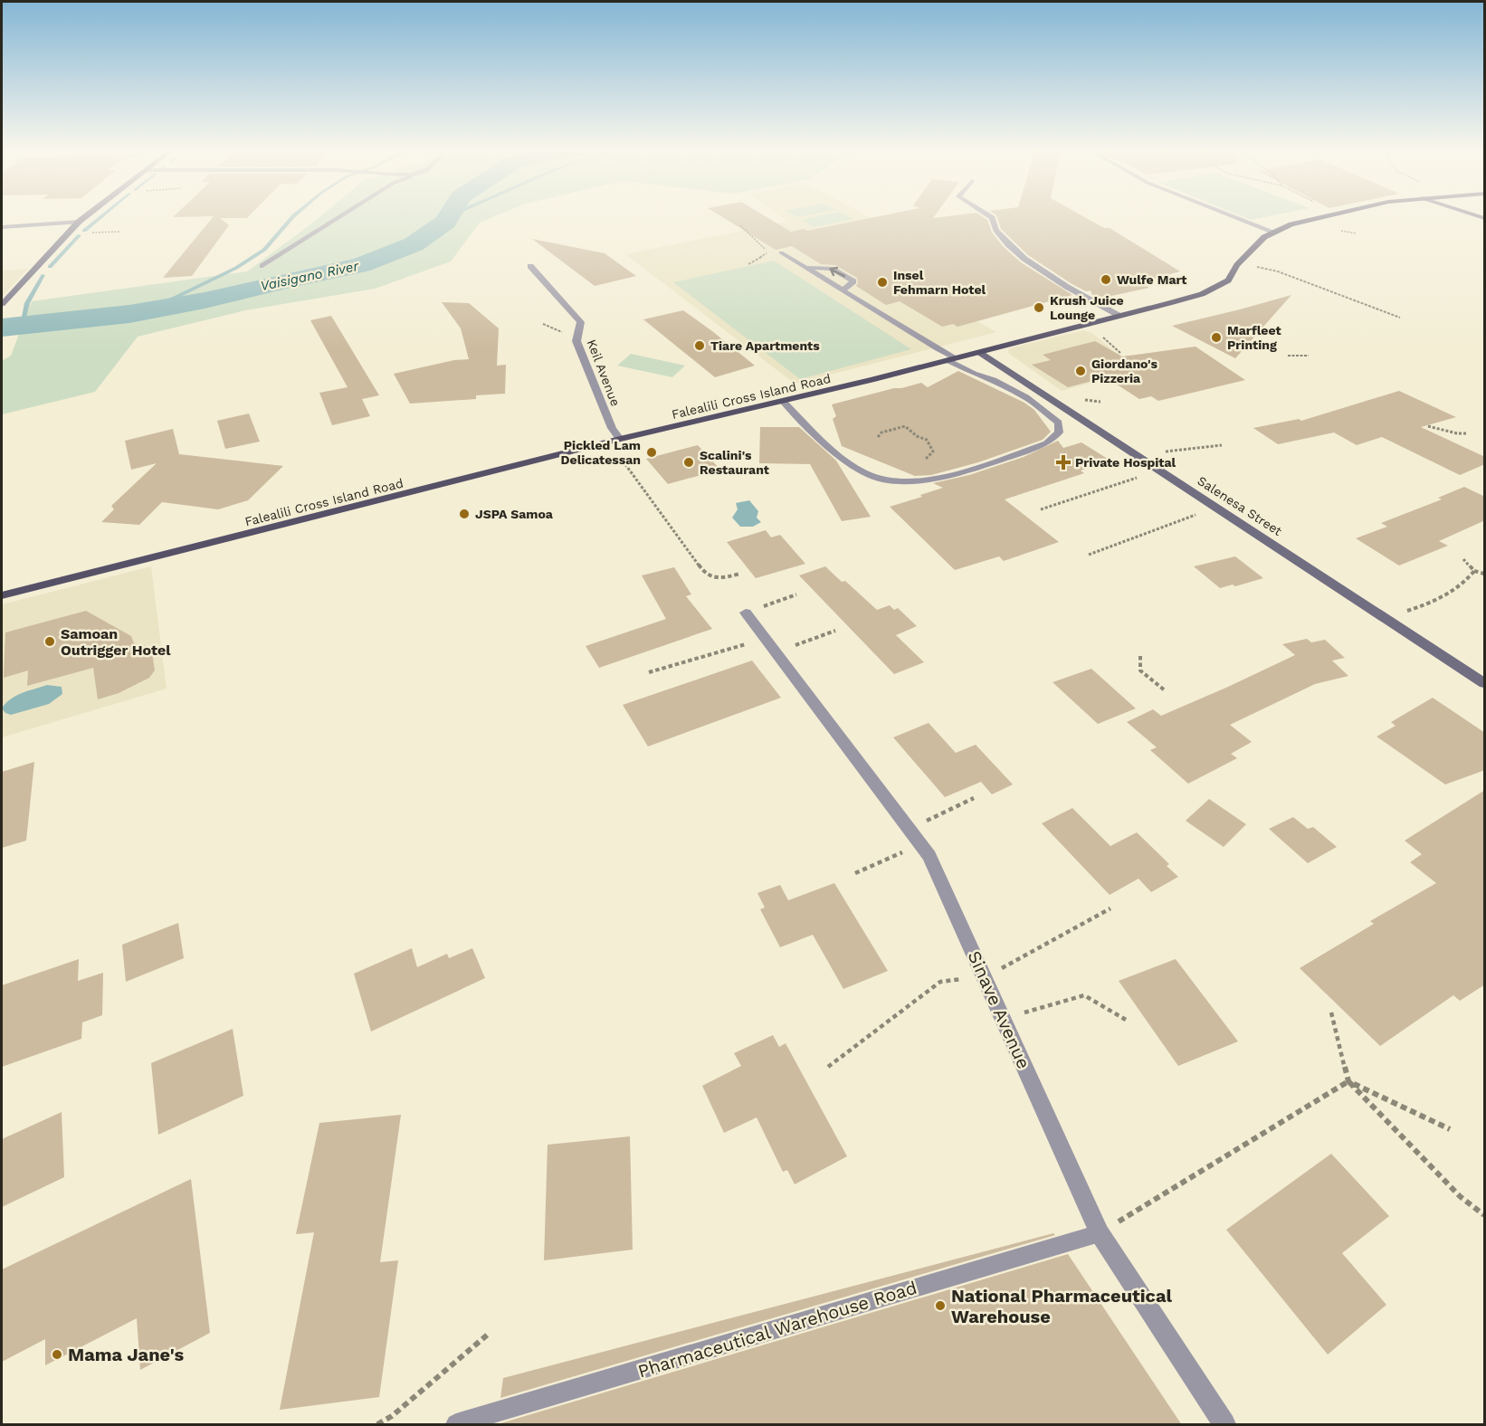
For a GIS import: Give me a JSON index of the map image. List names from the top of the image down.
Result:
{
  "streets": {
    "main road": ["Falealili Cross Island Road", "Salenesa Street"],
    "street": ["Keil Avenue", "Sinave Avenue"],
    "lane": ["Pharmaceutical Warehouse Road"]
  },
  "crossings": [
    ["Keil Avenue", "Falealili Cross Island Road"],
    ["Falealili Cross Island Road", "Salenesa Street"],
    ["Sinave Avenue", "Pharmaceutical Warehouse Road"]
  ],
  "water": ["Vaisigano River"],
  "places": {
    "other": [
      "Wulfe Mart",
      "Insel Fehmarn Hotel",
      "Krush Juice Lounge",
      "Marfleet Printing",
      "Tiare Apartments",
      "Giordano's Pizzeria",
      "Pickled Lam Delicatessan",
      "Scalini's Restaurant",
      "JSPA Samoa",
      "Samoan Outrigger Hotel",
      "National Pharmaceutical Warehouse",
      "Mama Jane's"
    ],
    "health": ["Private Hospital"]
  }
}
